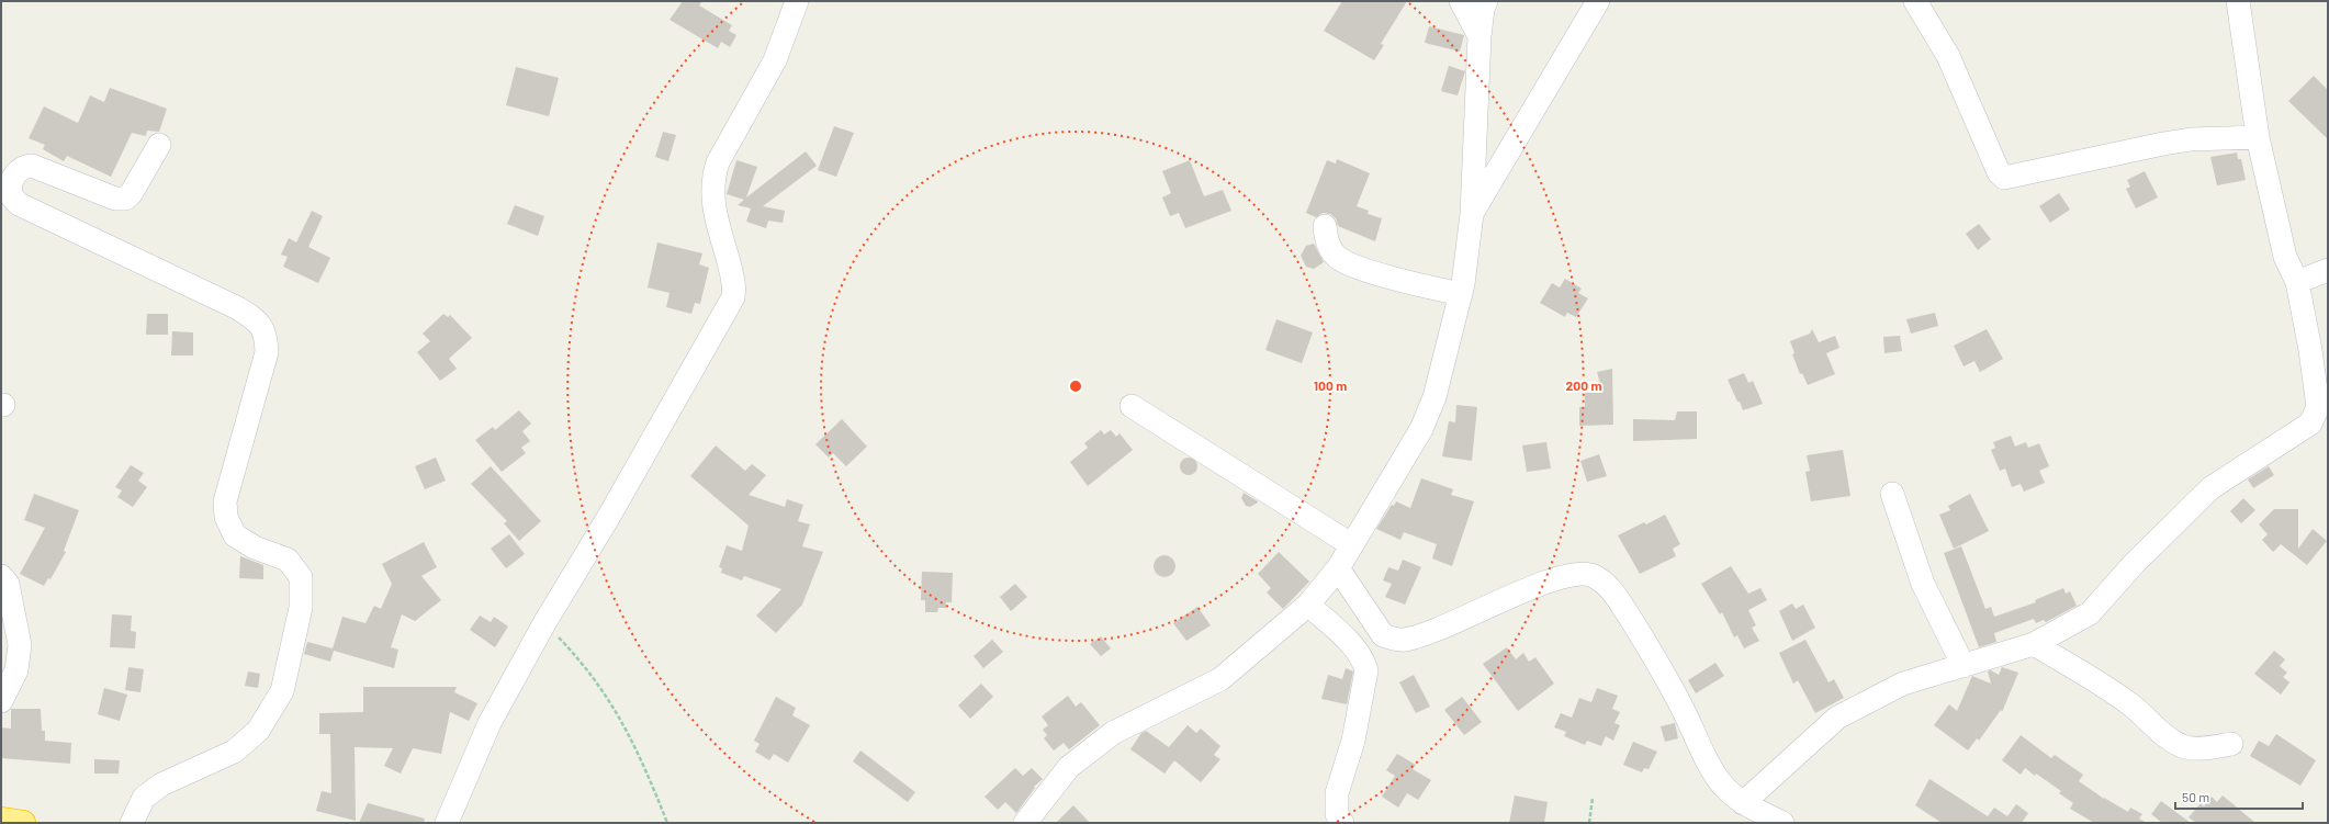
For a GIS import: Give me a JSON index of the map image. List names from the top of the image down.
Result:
{
  "scale_bar": "50 m",
  "rings": ["100 m", "200 m"]
}
